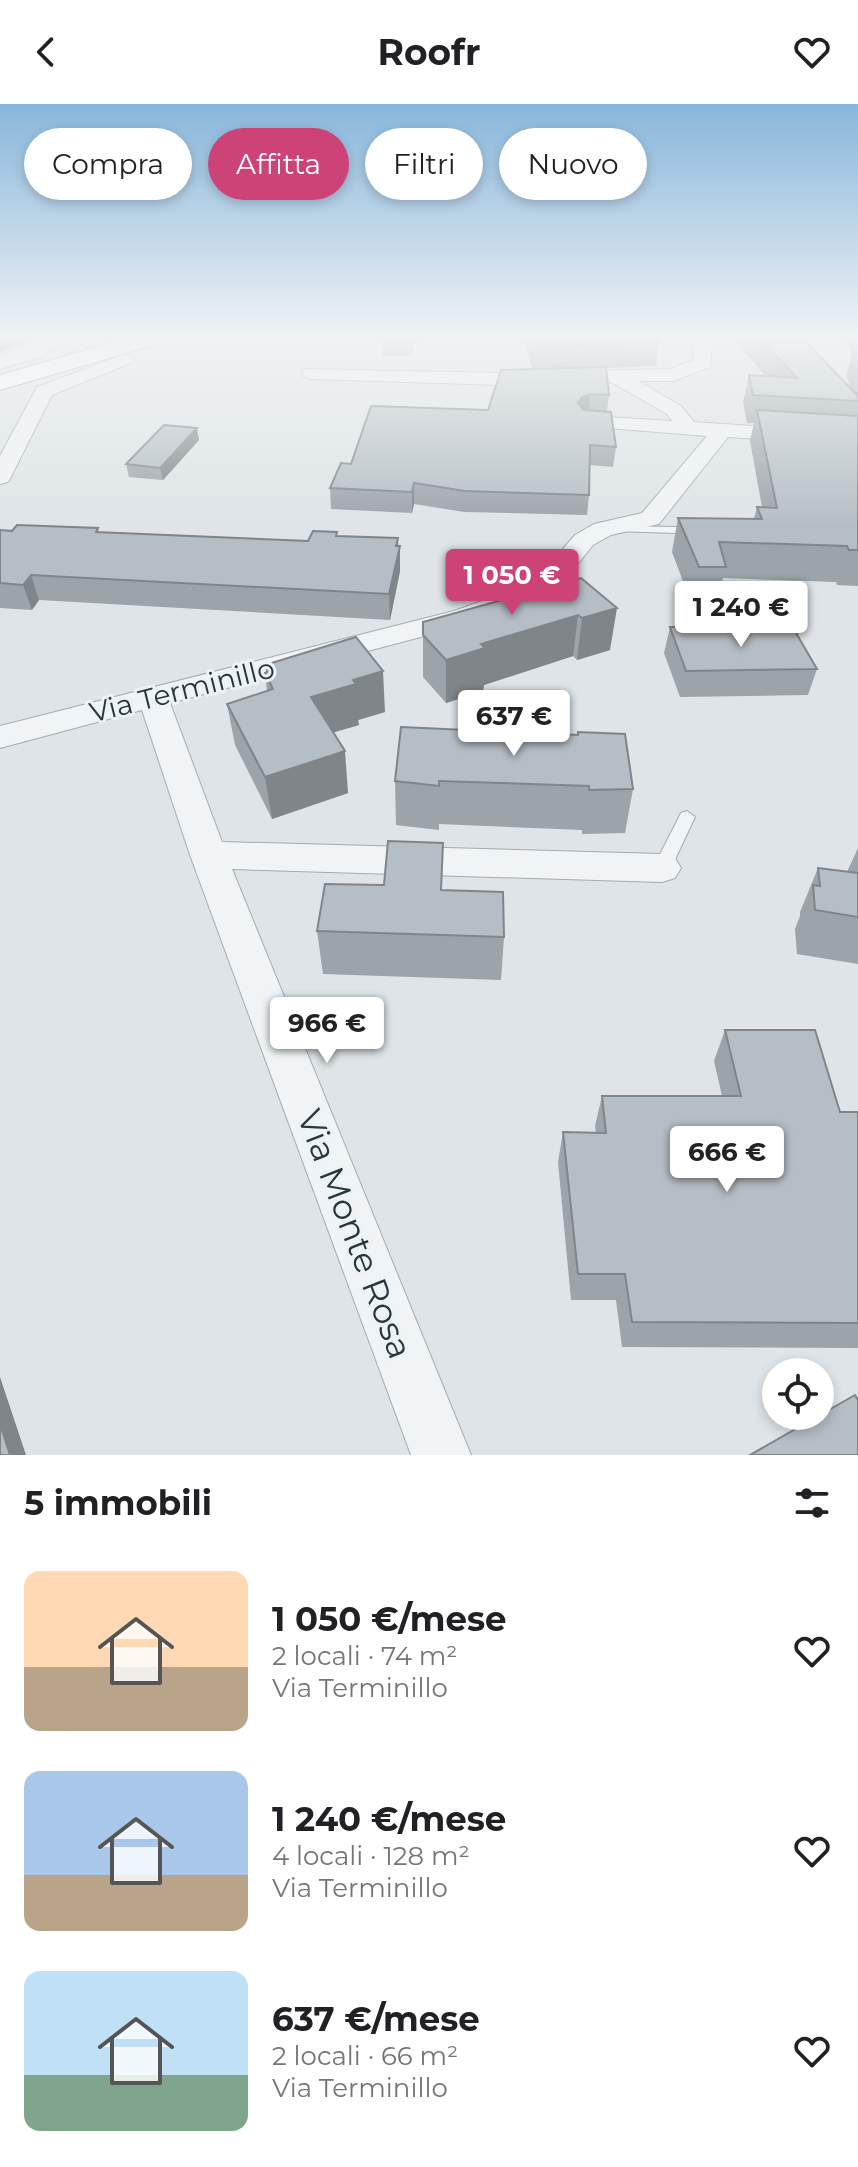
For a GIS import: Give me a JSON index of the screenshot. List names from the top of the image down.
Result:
{
  "streets": {
    "street": ["Via Terminillo", "Via Monte Rosa"]
  },
  "crossings": [
    ["Via Terminillo", "Via Monte Rosa"]
  ],
  "page": {
    "header": "Roofr",
    "chip": [
      "Compra",
      "Affitta",
      "Filtri",
      "Nuovo"
    ],
    "price": [
      "1 050 €",
      "1 240 €",
      "637 €",
      "966 €",
      "666 €"
    ],
    "heading": "5 immobili",
    "list": [
      {
        "name": "1 050 €/mese",
        "note": "2 locali · 74 m² · Via Terminillo"
      },
      {
        "name": "1 240 €/mese",
        "note": "4 locali · 128 m² · Via Terminillo"
      },
      {
        "name": "637 €/mese",
        "note": "2 locali · 66 m² · Via Terminillo"
      }
    ]
  }
}
